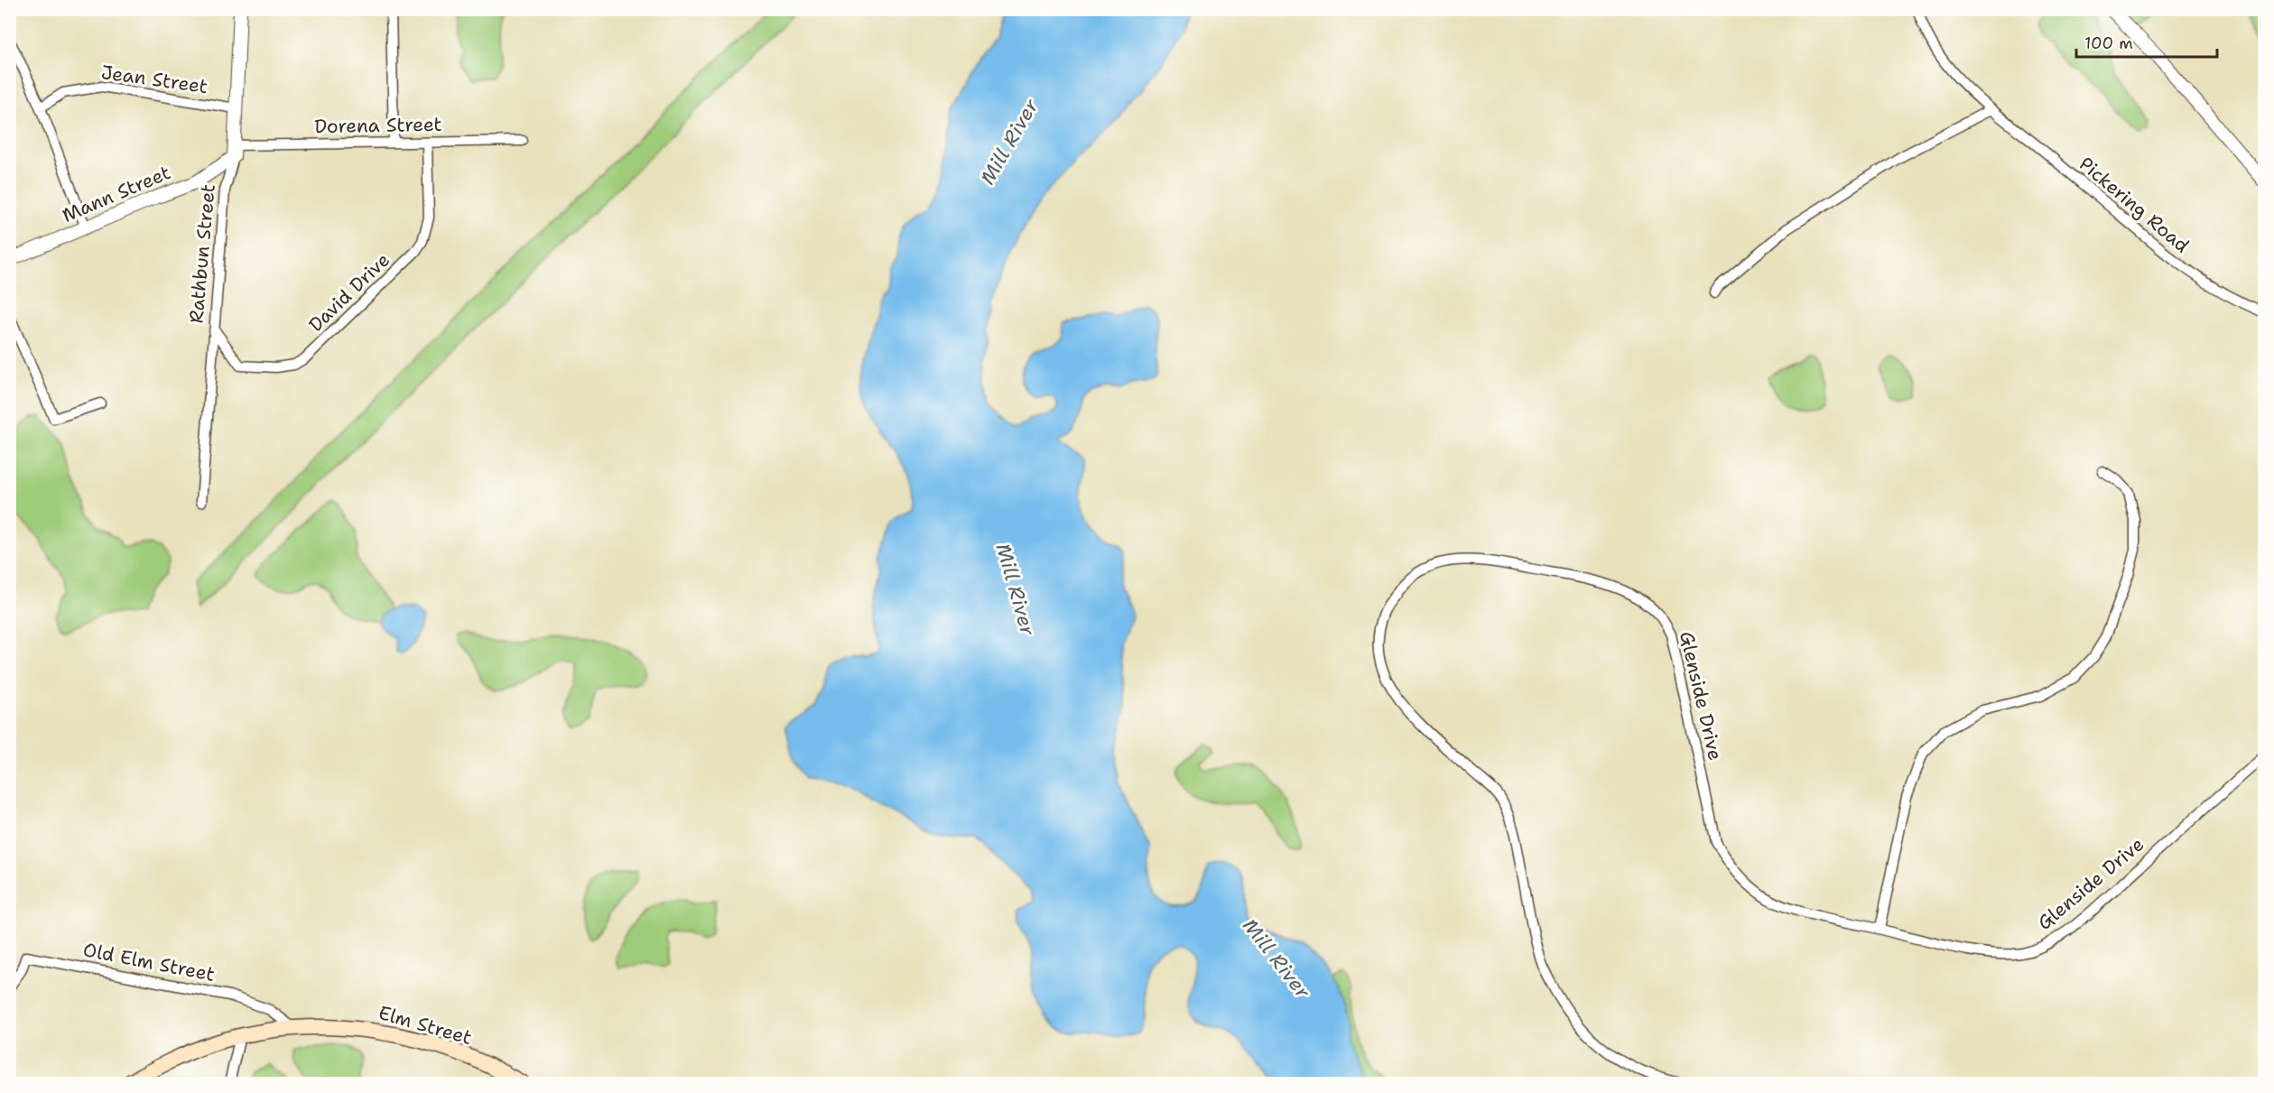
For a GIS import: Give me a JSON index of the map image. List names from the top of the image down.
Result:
{
  "streets": {
    "main road": ["Elm Street"],
    "street": [
      "Jean Street",
      "Dorena Street",
      "Mann Street",
      "Pickering Road",
      "Rathbun Street",
      "David Drive",
      "Glenside Drive",
      "Old Elm Street"
    ]
  },
  "crossings": [
    ["Jean Street", "Rathbun Street"],
    ["Dorena Street", "Mann Street"],
    ["Dorena Street", "Rathbun Street"],
    ["Dorena Street", "David Drive"],
    ["Mann Street", "Rathbun Street"],
    ["Rathbun Street", "David Drive"],
    ["Old Elm Street", "Elm Street"]
  ],
  "water": ["Mill River"],
  "scale_bar": "100 m"
}
